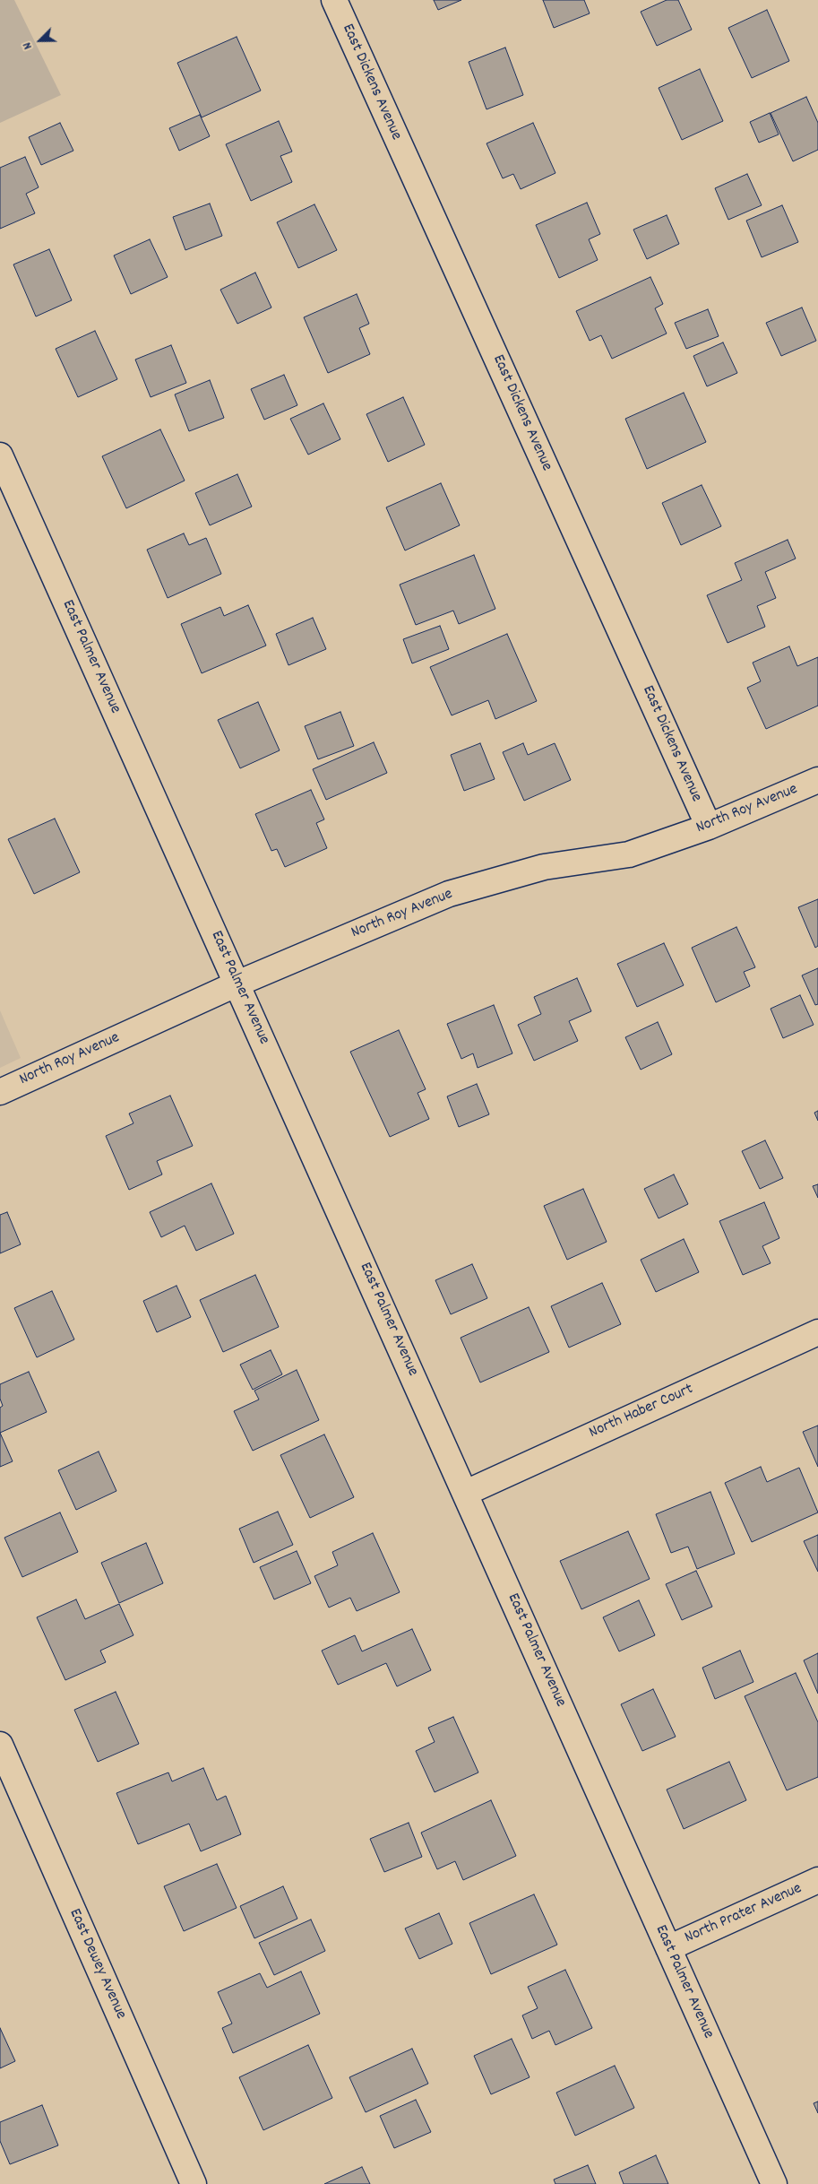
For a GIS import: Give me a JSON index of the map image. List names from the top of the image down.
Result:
{
  "streets": {
    "street": [
      "East Dickens Avenue",
      "East Palmer Avenue",
      "North Roy Avenue",
      "North Haber Court",
      "North Prater Avenue",
      "East Dewey Avenue"
    ]
  },
  "crossings": [
    ["East Dickens Avenue", "North Roy Avenue"],
    ["East Palmer Avenue", "North Roy Avenue"],
    ["East Palmer Avenue", "North Haber Court"],
    ["East Palmer Avenue", "North Prater Avenue"]
  ],
  "north": "bottom left"
}
